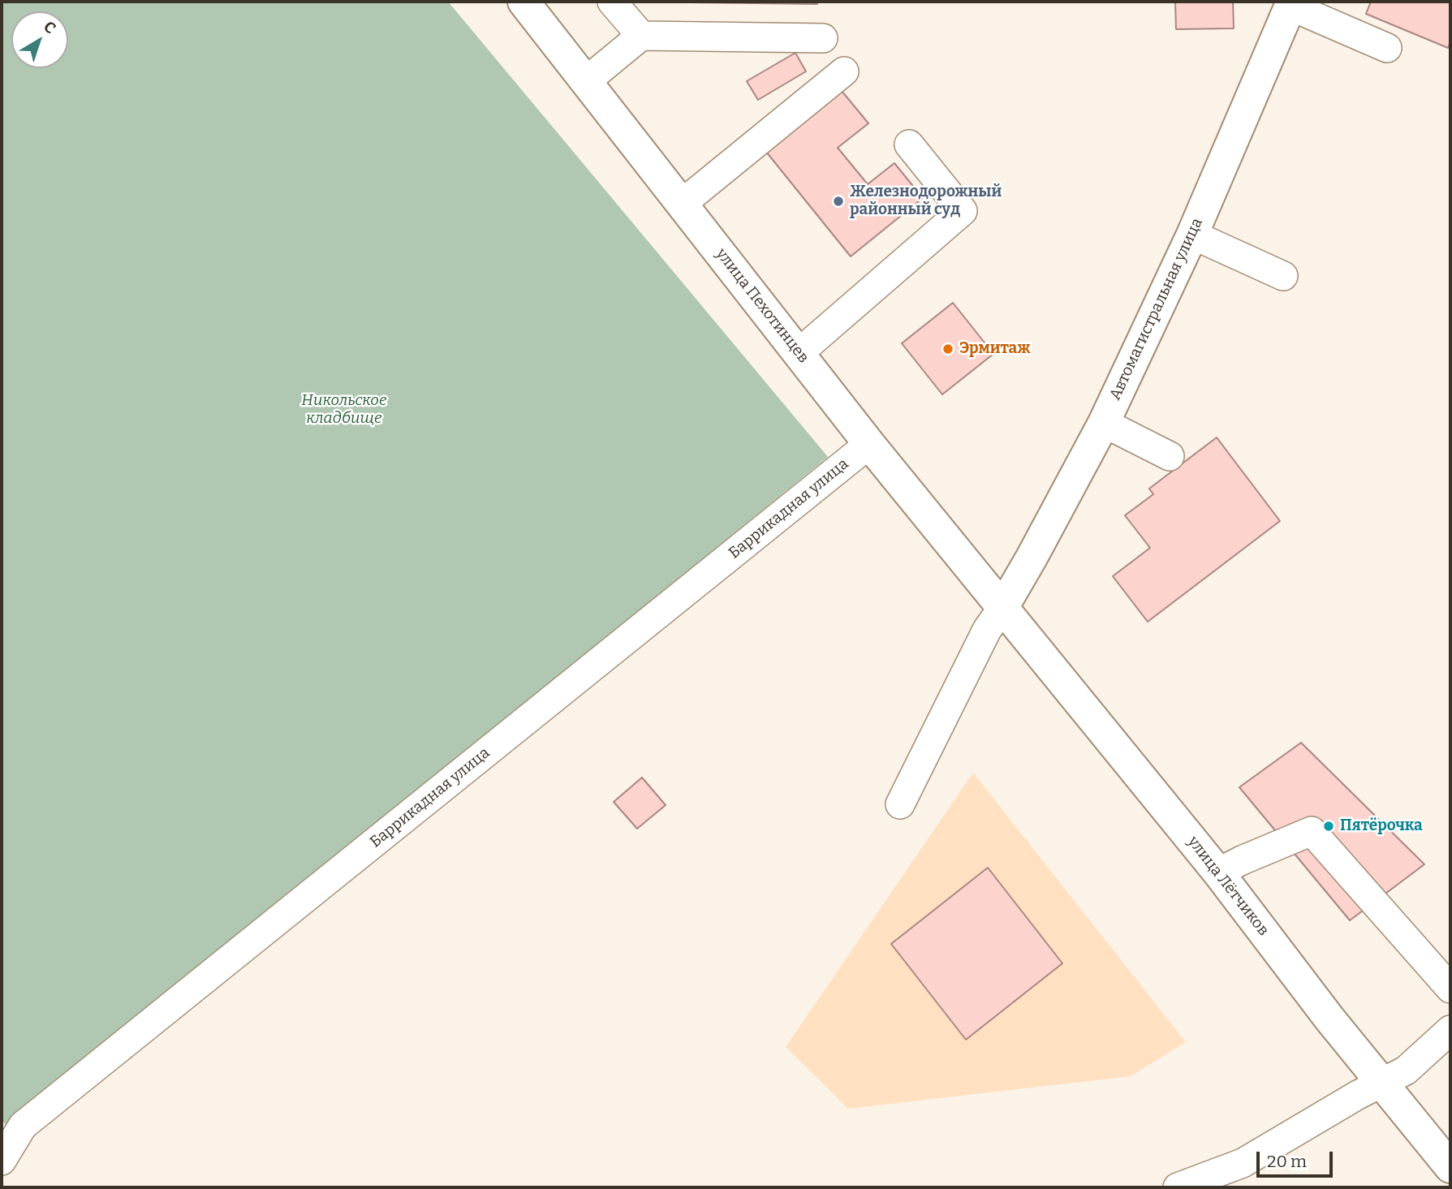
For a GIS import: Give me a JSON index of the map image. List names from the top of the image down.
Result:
{
  "streets": {
    "main road": ["улица Пехотинцев", "Автомагистральная улица", "улица Лётчиков"],
    "street": ["Баррикадная улица"]
  },
  "crossings": [
    ["улица Пехотинцев", "Автомагистральная улица"],
    ["улица Пехотинцев", "Баррикадная улица"],
    ["улица Пехотинцев", "улица Лётчиков"],
    ["Автомагистральная улица", "улица Лётчиков"]
  ],
  "parks": ["Никольское кладбище"],
  "places": ["Железнодорожный районный суд", "Эрмитаж", "Пятёрочка"],
  "scale_bar": "20 m",
  "north": "top right"
}
